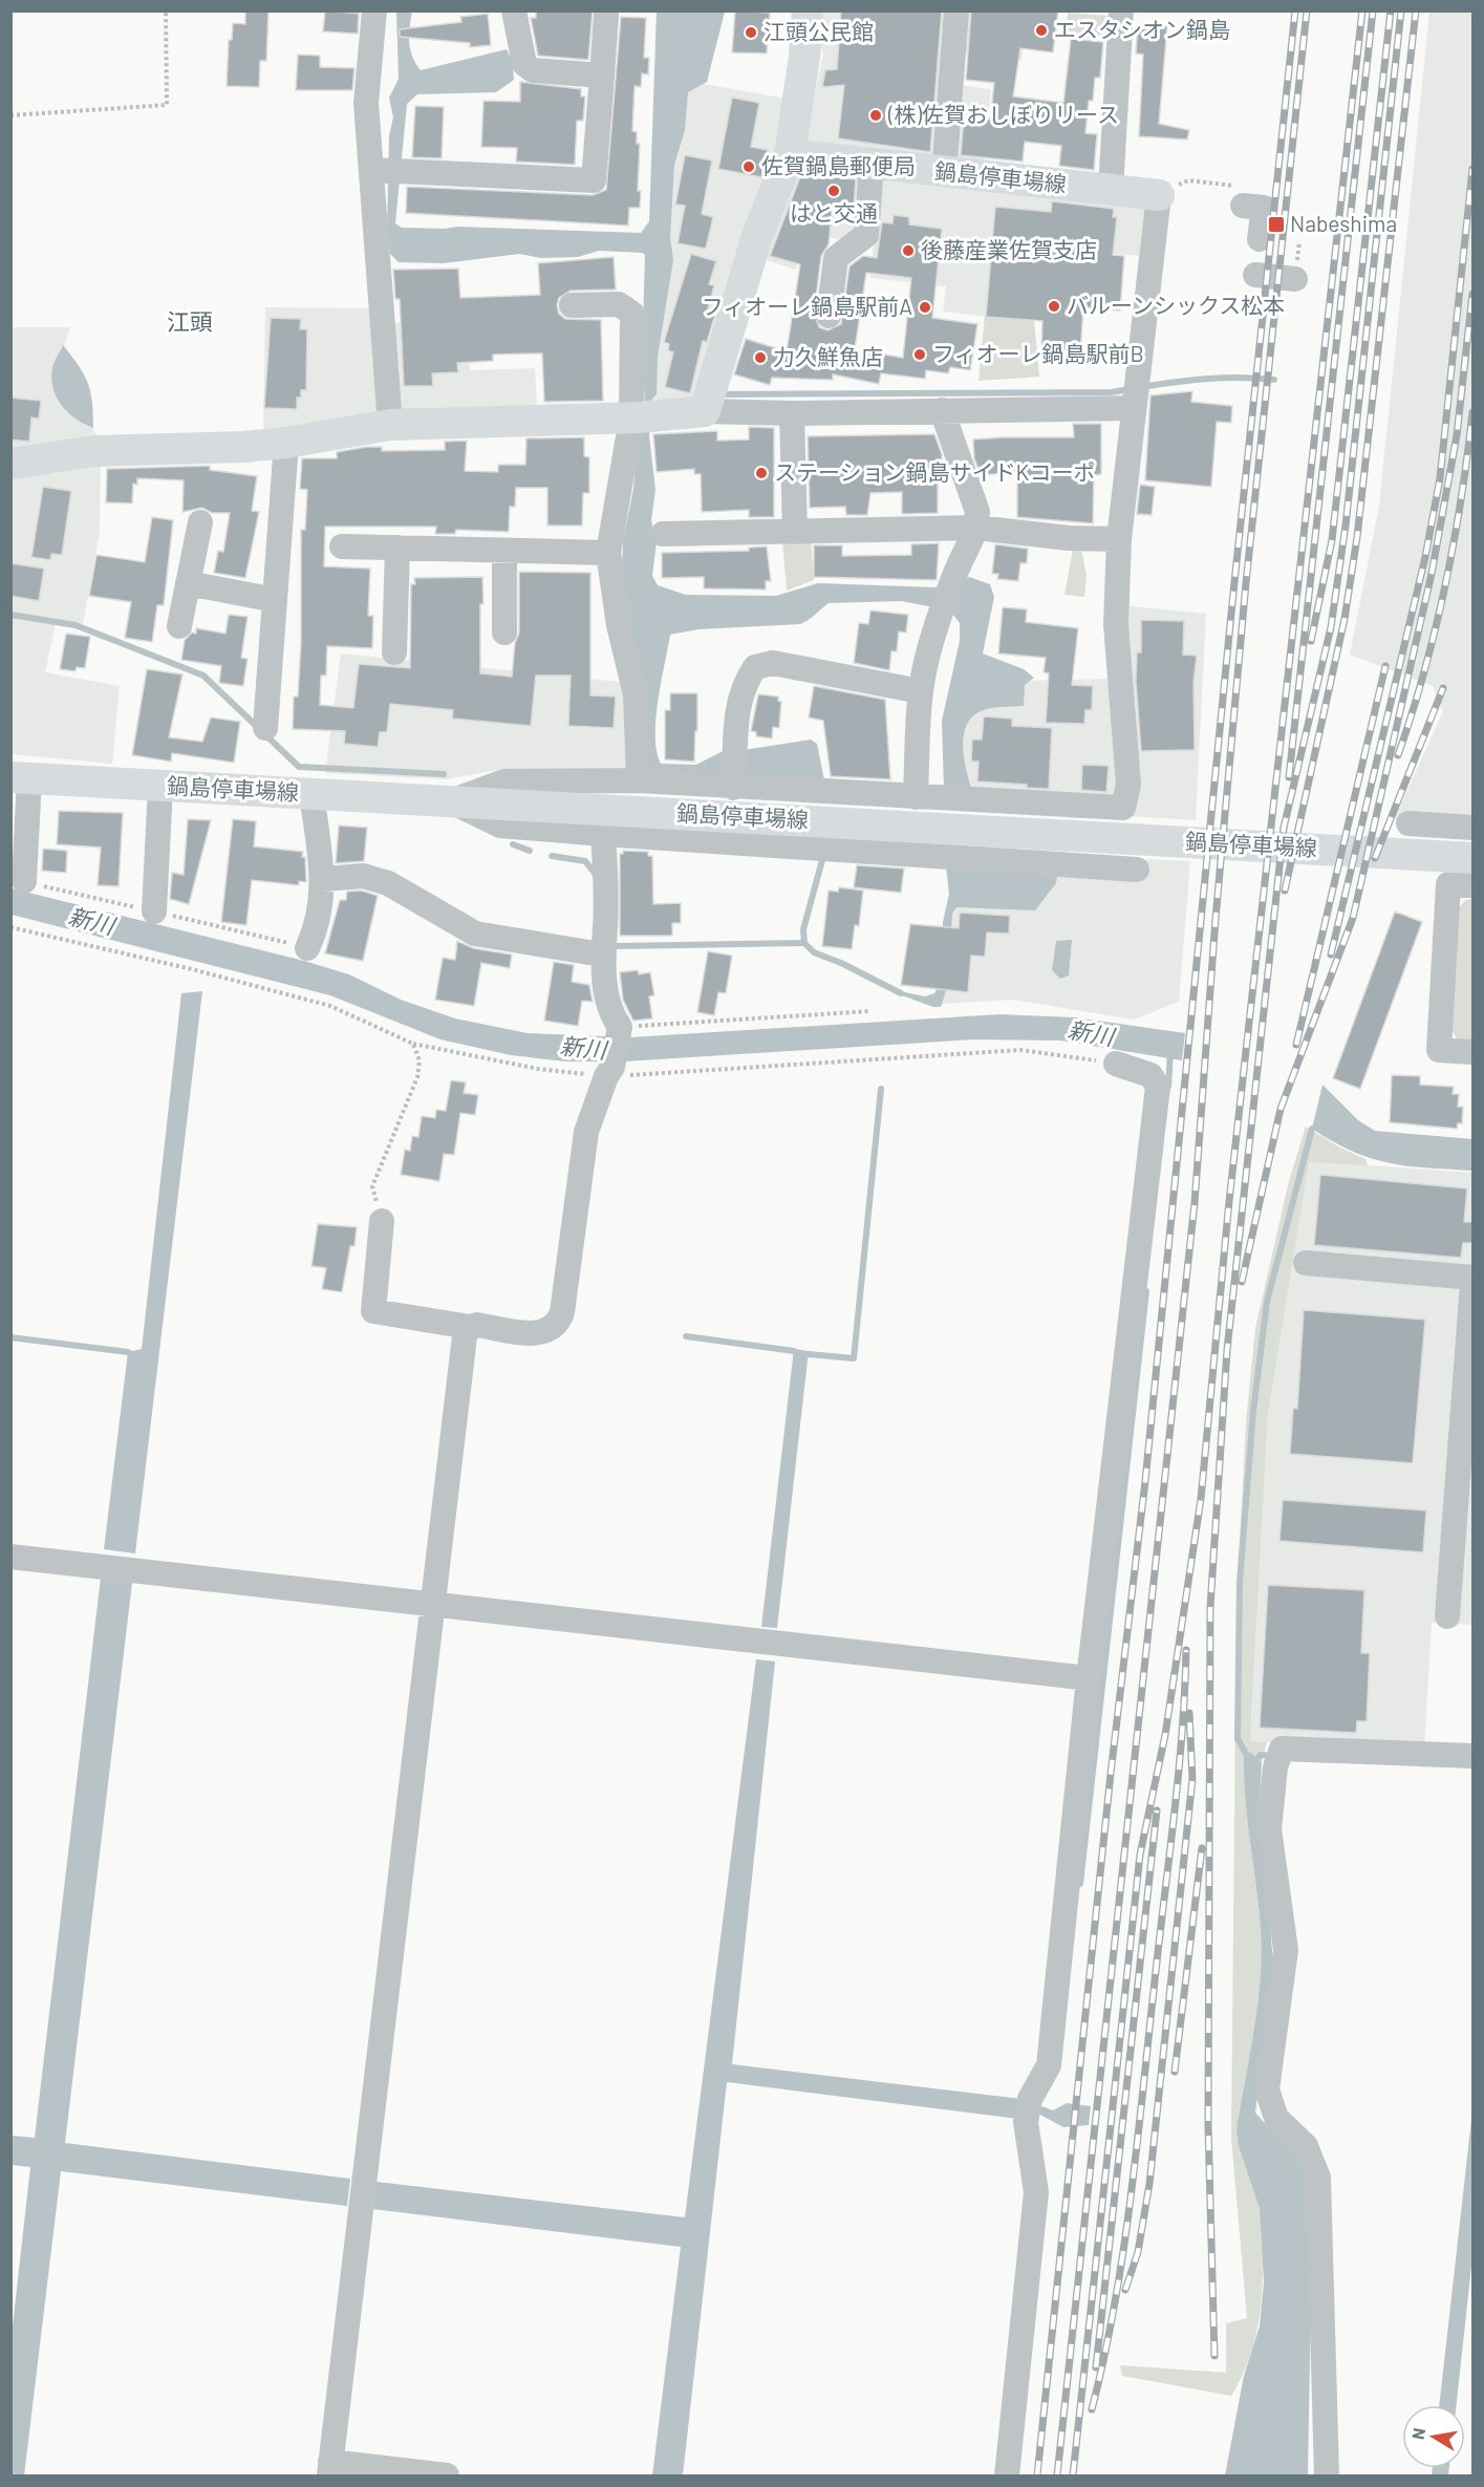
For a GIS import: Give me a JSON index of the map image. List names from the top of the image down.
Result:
{
  "streets": {
    "main road": ["鍋島停車場線"]
  },
  "districts": ["江頭"],
  "water": ["新川"],
  "places": {
    "other": [
      "エスタシオン鍋島",
      "江頭公民館",
      "(株)佐賀おしぼりリース",
      "佐賀鍋島郵便局",
      "はと交通",
      "後藤産業佐賀支店",
      "バルーンシックス松本",
      "フィオーレ鍋島駅前A",
      "フィオーレ鍋島駅前B",
      "力久鮮魚店",
      "ステーション鍋島サイドKコーポ"
    ],
    "transit": ["Nabeshima"]
  },
  "north": "left"
}
